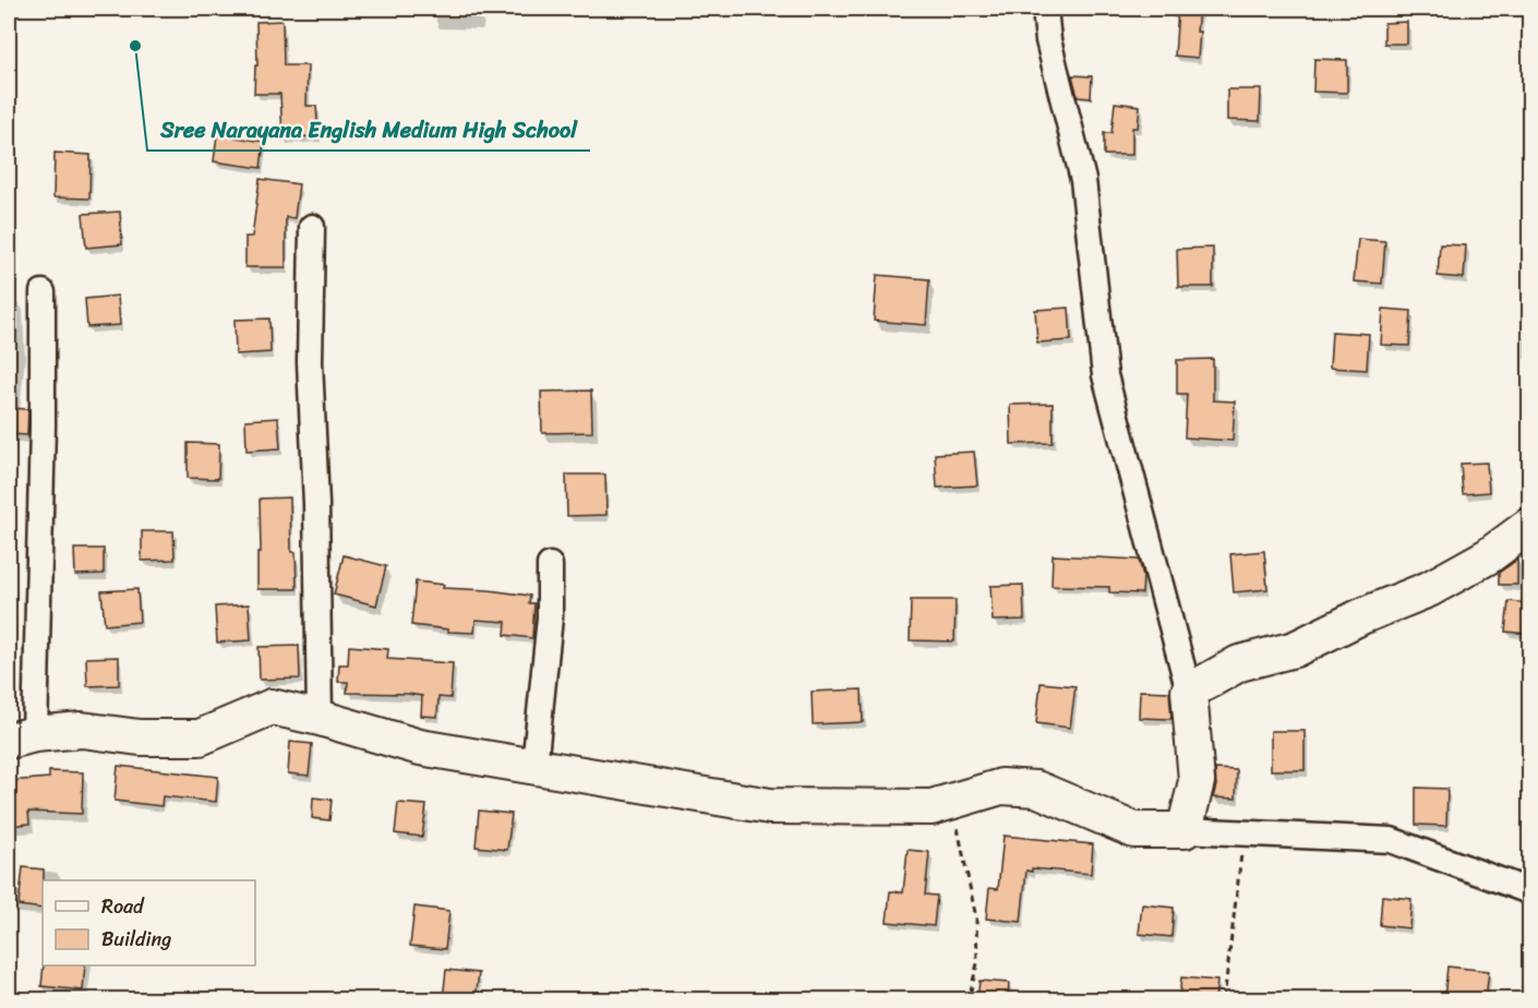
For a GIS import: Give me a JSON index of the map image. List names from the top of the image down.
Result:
{
  "places": ["Sree Narayana English Medium High School"],
  "legend": ["Road", "Building"]
}
